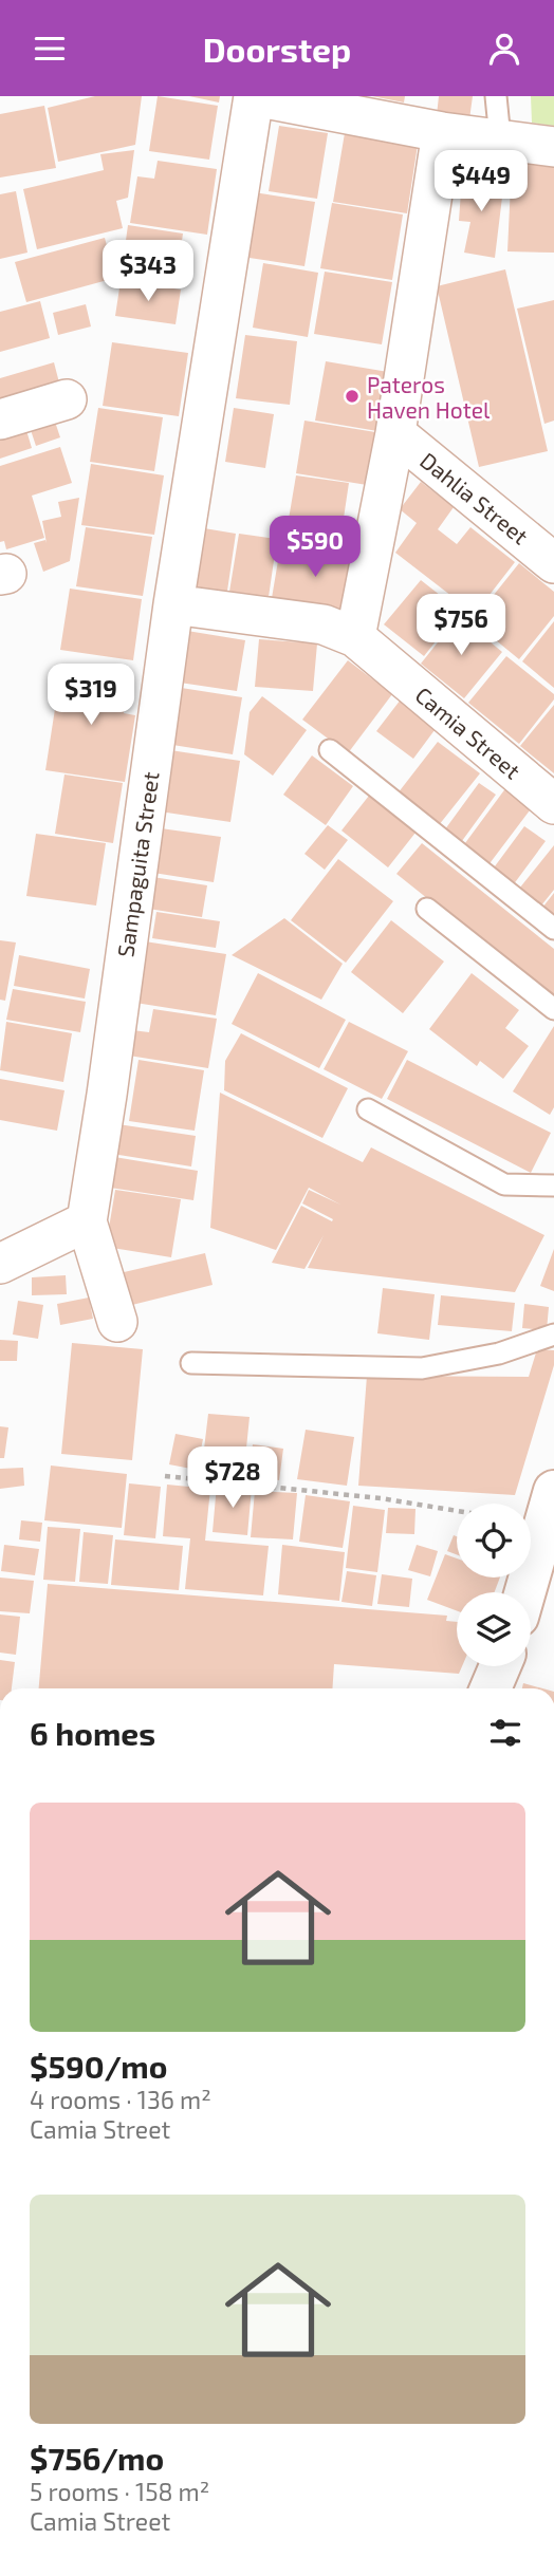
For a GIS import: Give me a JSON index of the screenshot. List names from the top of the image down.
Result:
{
  "streets": {
    "street": ["Dahlia Street", "Camia Street", "Sampaguita Street"]
  },
  "crossings": [
    ["Camia Street", "Sampaguita Street"]
  ],
  "places": ["Pateros Haven Hotel"],
  "page": {
    "header": "Doorstep",
    "price": [
      "$449",
      "$343",
      "$590",
      "$756",
      "$319",
      "$728"
    ],
    "heading": "6 homes",
    "list": [
      {
        "name": "$590/mo",
        "note": "4 rooms · 136 m² · Camia Street"
      },
      {
        "name": "$756/mo",
        "note": "5 rooms · 158 m² · Camia Street"
      }
    ]
  }
}
